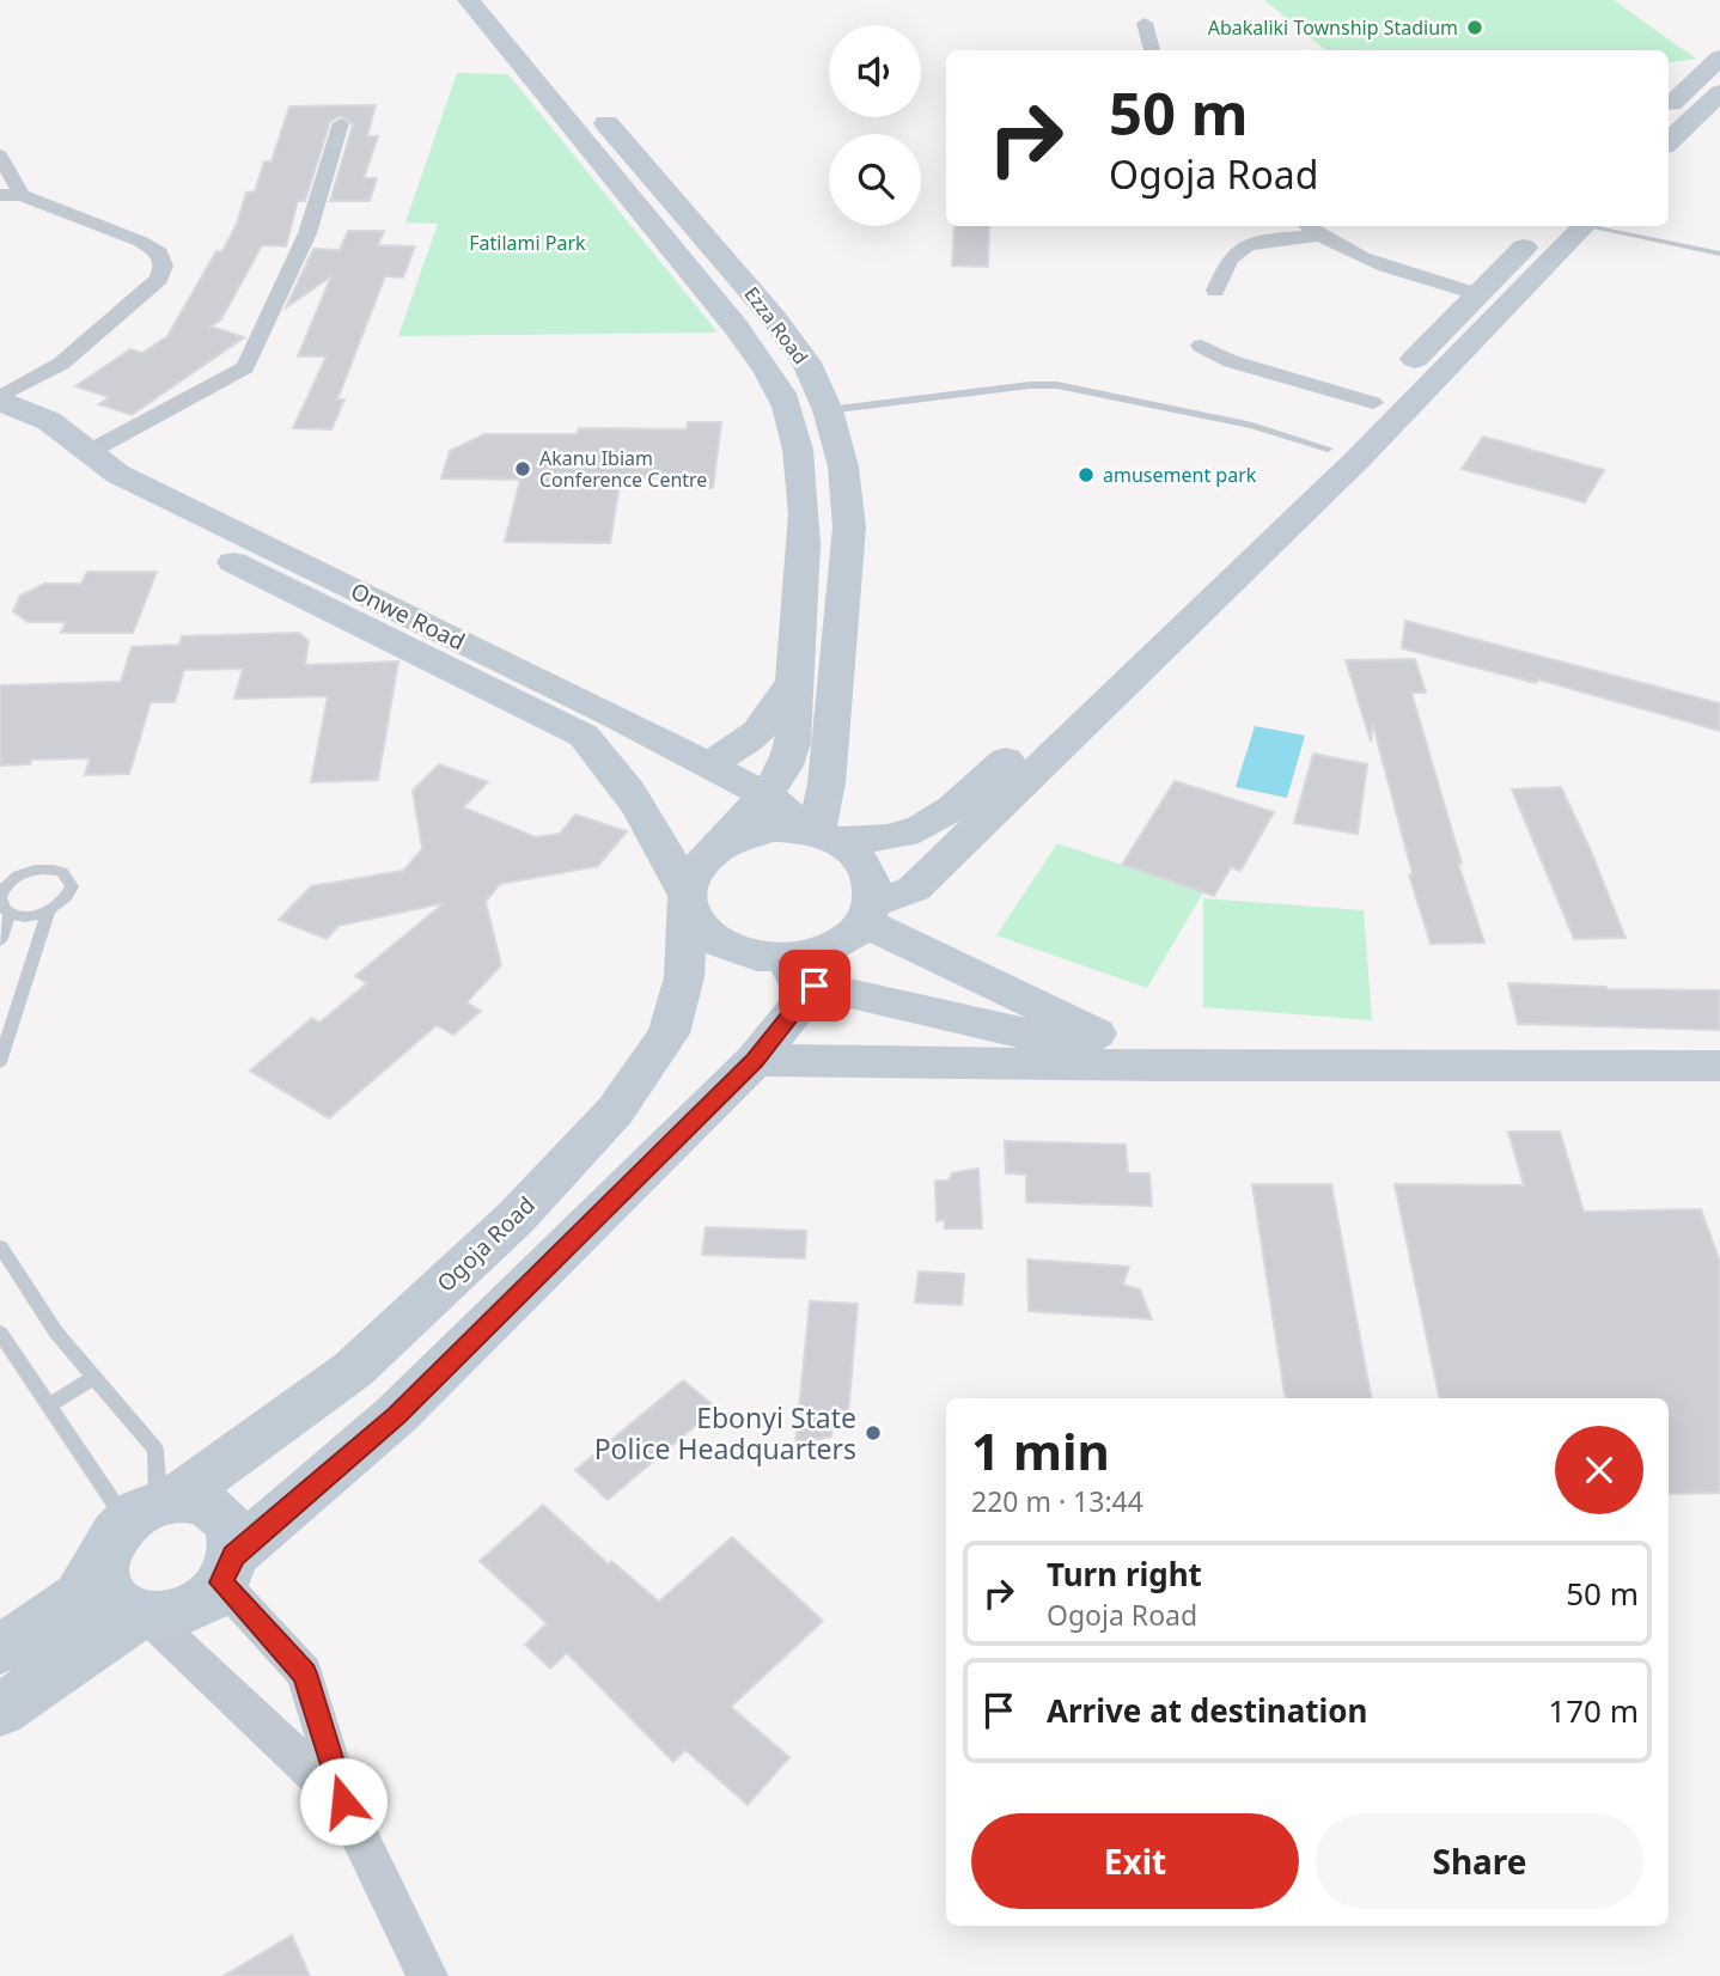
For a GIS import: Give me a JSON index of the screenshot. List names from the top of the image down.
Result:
{
  "streets": {
    "main road": ["Ezza Road", "Onwe Road", "Ogoja Road"]
  },
  "crossings": [
    ["Ezza Road", "Onwe Road"],
    ["Ezza Road", "Ogoja Road"],
    ["Onwe Road", "Ogoja Road"]
  ],
  "parks": ["Fatilami Park"],
  "places": [
    "Abakaliki Township Stadium",
    "Akanu Ibiam Conference Centre",
    "amusement park",
    "Ebonyi State Police Headquarters"
  ],
  "page": {
    "turn": ["50 m", "Ogoja Road"],
    "heading": ["1 min", "220 m · 13:44"],
    "list": [
      {
        "name": "Turn right",
        "note": "Ogoja Road",
        "value": "50 m"
      },
      {
        "name": "Arrive at destination",
        "value": "170 m"
      }
    ],
    "buttons": ["Exit", "Share"]
  }
}
